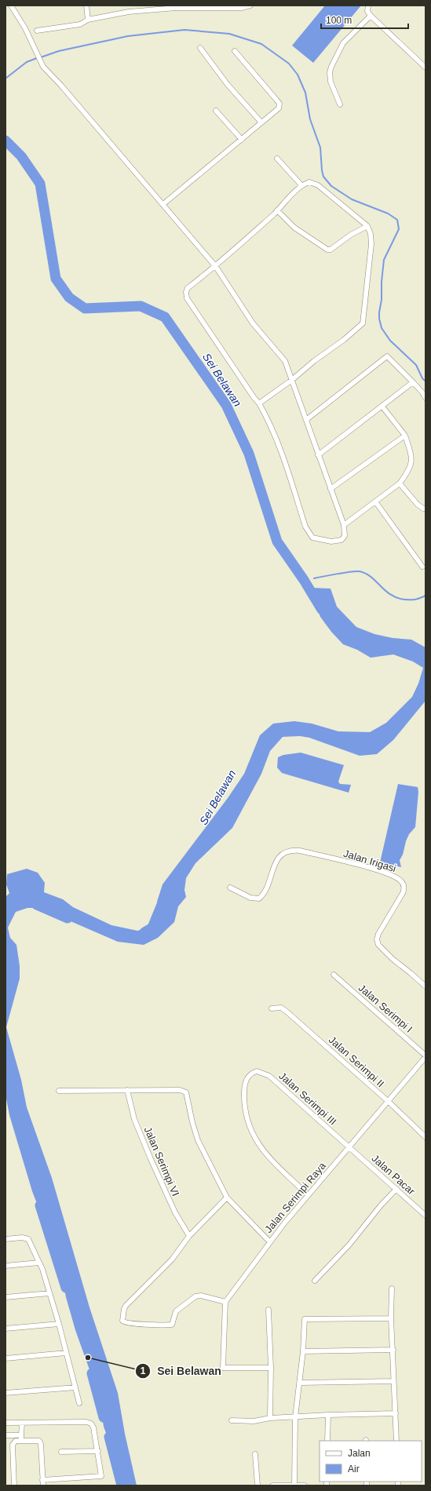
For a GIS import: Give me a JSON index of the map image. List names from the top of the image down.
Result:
{
  "streets": {
    "street": [
      "Jalan Irigasi",
      "Jalan Serimpi I",
      "Jalan Serimpi II",
      "Jalan Serimpi III",
      "Jalan Serimpi VI",
      "Jalan Pacar",
      "Jalan Serimpi Raya"
    ]
  },
  "crossings": [
    ["Jalan Serimpi I", "Jalan Serimpi Raya"],
    ["Jalan Serimpi II", "Jalan Serimpi Raya"],
    ["Jalan Serimpi III", "Jalan Pacar"],
    ["Jalan Serimpi III", "Jalan Serimpi Raya"],
    ["Jalan Pacar", "Jalan Serimpi Raya"]
  ],
  "water": ["Sei Belawan"],
  "places": ["Sei Belawan"],
  "legend": ["Jalan", "Air"],
  "scale_bar": "100 m"
}
